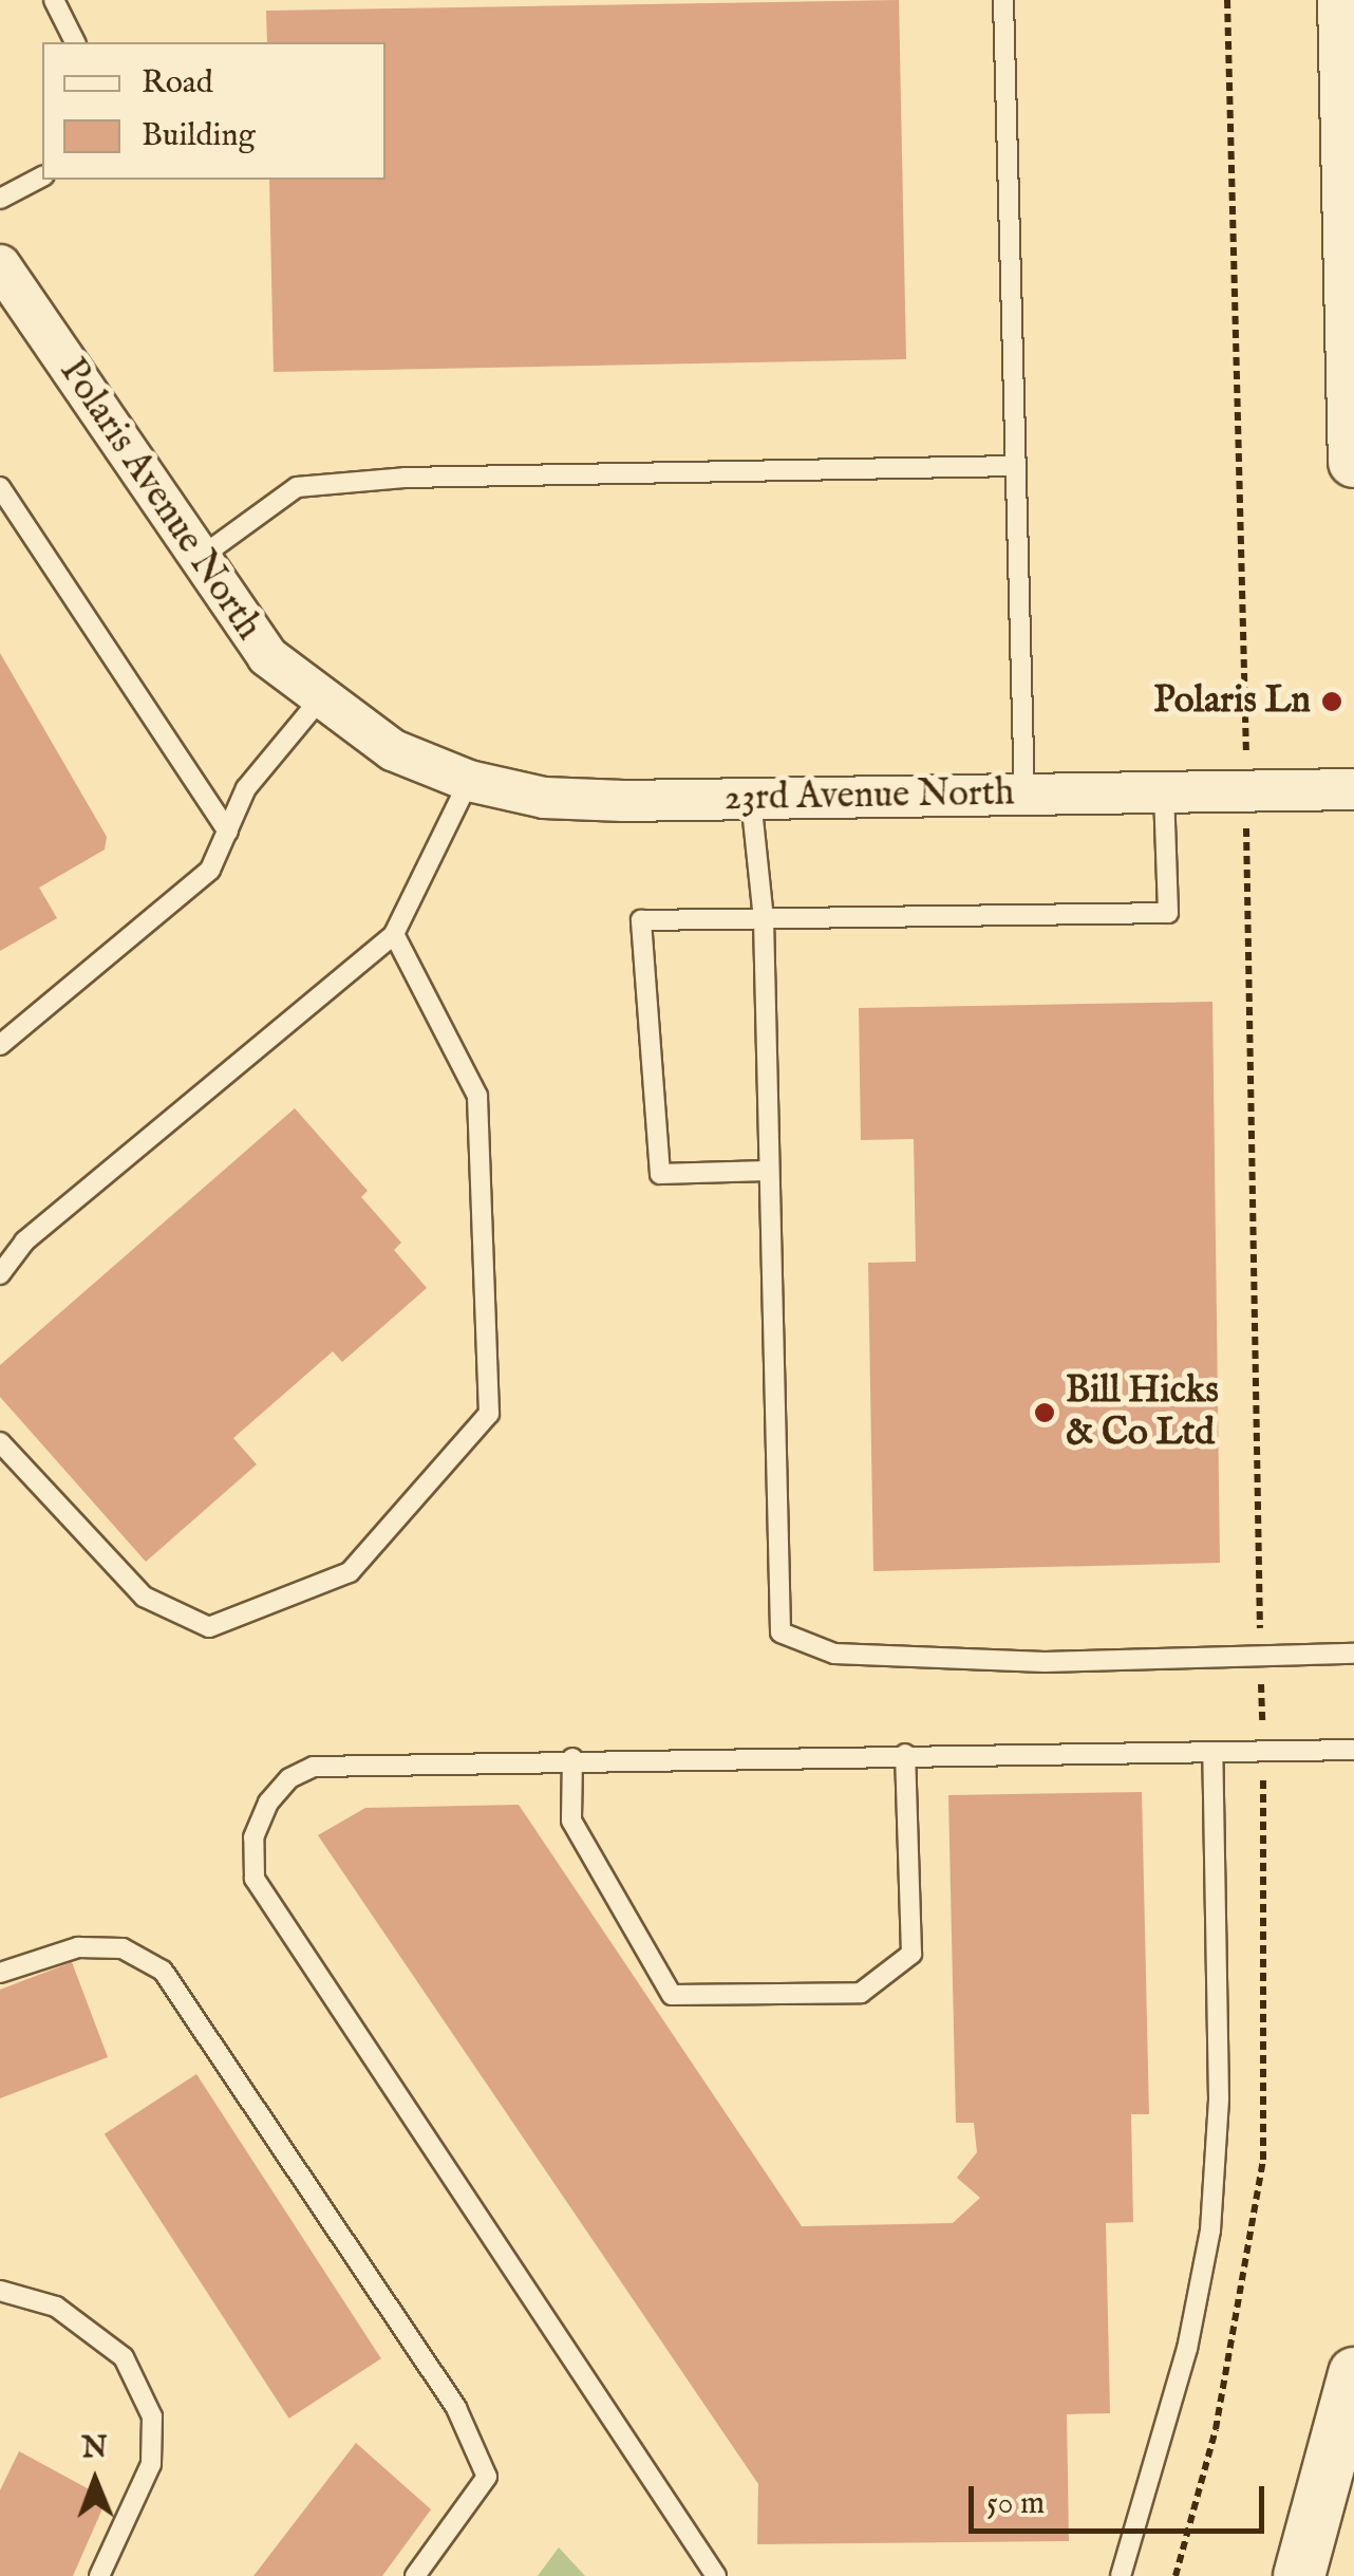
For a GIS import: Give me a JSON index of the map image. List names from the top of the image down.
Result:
{
  "streets": {
    "street": ["Polaris Avenue North", "23rd Avenue North"]
  },
  "crossings": [
    ["Polaris Avenue North", "23rd Avenue North"]
  ],
  "places": ["Polaris Ln", "Bill Hicks & Co Ltd"],
  "legend": ["Road", "Building"],
  "scale_bar": "50 m",
  "north": "top"
}
